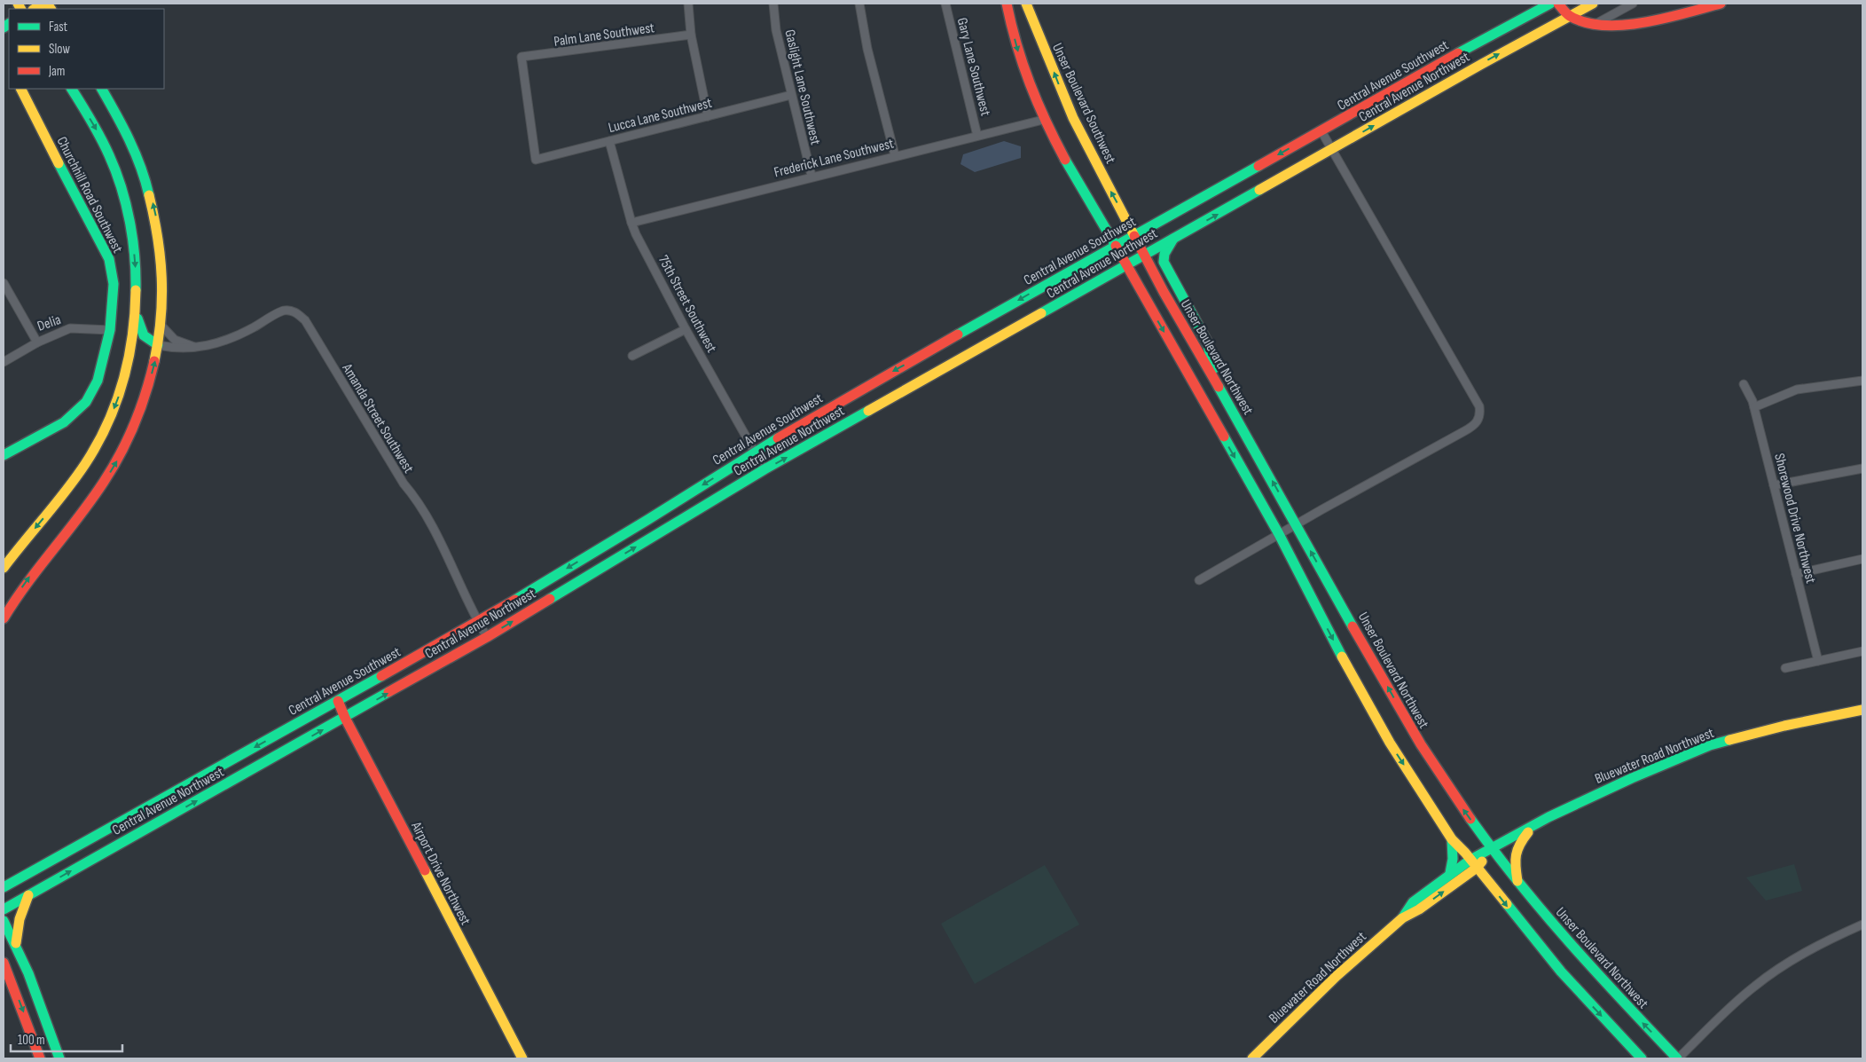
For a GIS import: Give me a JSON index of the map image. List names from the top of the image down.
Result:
{
  "streets": {
    "main road": [
      "Central Avenue Southwest",
      "Central Avenue Northwest",
      "Unser Boulevard Southwest",
      "Churchhill Road Southwest",
      "Unser Boulevard Northwest",
      "Bluewater Road Northwest",
      "Airport Drive Northwest"
    ],
    "street": [
      "Palm Lane Southwest",
      "Gary Lane Southwest",
      "Gaslight Lane Southwest",
      "Lucca Lane Southwest",
      "Frederick Lane Southwest",
      "75th Street Southwest",
      "Delia",
      "Amanda Street Southwest",
      "Shorewood Drive Northwest"
    ]
  },
  "crossings": [
    ["Palm Lane Southwest", "Lucca Lane Southwest"],
    ["Gary Lane Southwest", "Frederick Lane Southwest"],
    ["Central Avenue Southwest", "Unser Boulevard Southwest"],
    ["Central Avenue Southwest", "75th Street Southwest"],
    ["Central Avenue Southwest", "Amanda Street Southwest"],
    ["Central Avenue Southwest", "Airport Drive Northwest"],
    ["Central Avenue Northwest", "Unser Boulevard Southwest"],
    ["Central Avenue Northwest", "75th Street Southwest"],
    ["Central Avenue Northwest", "Unser Boulevard Northwest"],
    ["Central Avenue Northwest", "Amanda Street Southwest"],
    ["Central Avenue Northwest", "Airport Drive Northwest"],
    ["Gaslight Lane Southwest", "Lucca Lane Southwest"],
    ["Gaslight Lane Southwest", "Frederick Lane Southwest"],
    ["Unser Boulevard Southwest", "Unser Boulevard Northwest"],
    ["Lucca Lane Southwest", "75th Street Southwest"],
    ["Frederick Lane Southwest", "75th Street Southwest"],
    ["Churchhill Road Southwest", "Delia"],
    ["Unser Boulevard Northwest", "Bluewater Road Northwest"]
  ],
  "one_way": ["Central Avenue Southwest", "Central Avenue Northwest"],
  "legend": ["Fast", "Slow", "Jam"],
  "scale_bar": "100 m"
}
